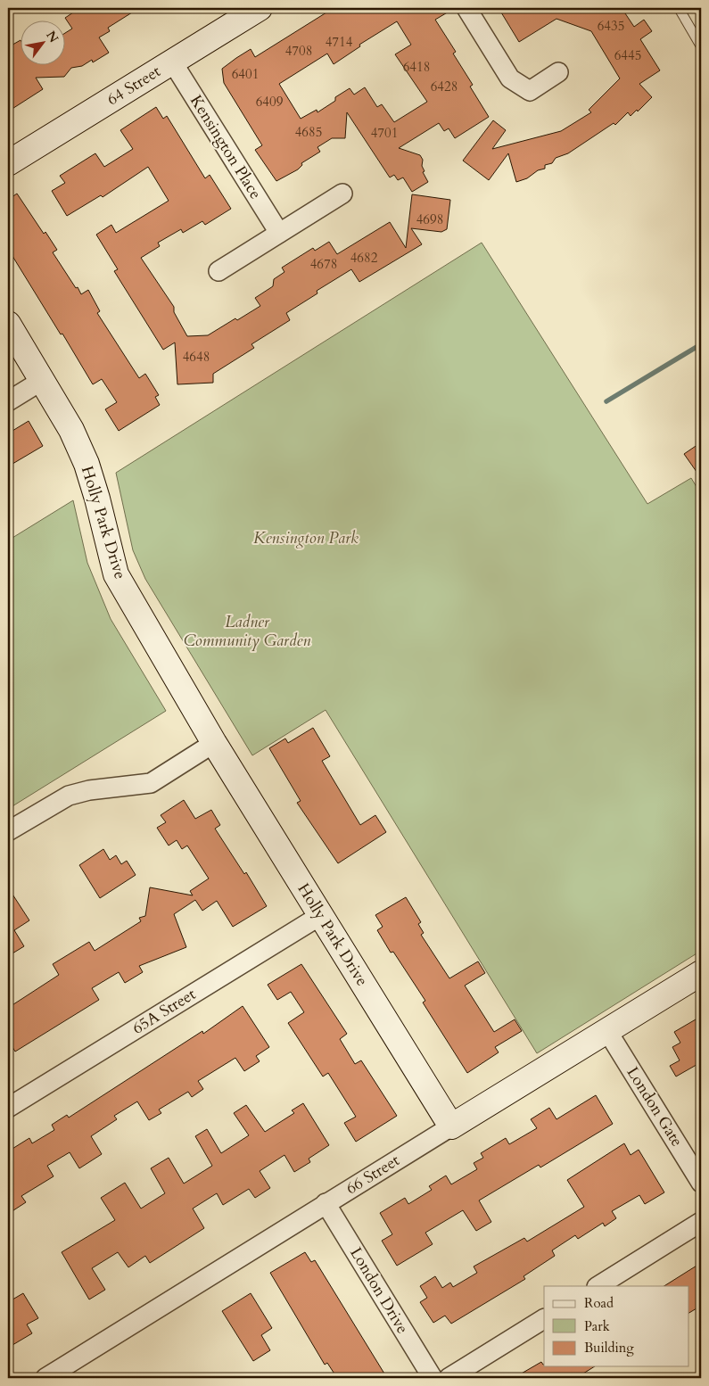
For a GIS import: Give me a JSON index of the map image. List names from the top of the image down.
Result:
{
  "streets": {
    "street": [
      "64 Street",
      "Kensington Place",
      "Holly Park Drive",
      "65A Street",
      "London Gate",
      "66 Street",
      "London Drive"
    ]
  },
  "crossings": [
    ["64 Street", "Kensington Place"],
    ["Holly Park Drive", "65A Street"],
    ["Holly Park Drive", "66 Street"],
    ["London Gate", "66 Street"],
    ["66 Street", "London Drive"]
  ],
  "parks": ["Kensington Park", "Ladner Community Garden"],
  "house_numbers": [
    "6435",
    "4714",
    "4708",
    "6445",
    "6418",
    "6401",
    "6428",
    "6409",
    "4685",
    "4701",
    "4698",
    "4682",
    "4678",
    "4648"
  ],
  "legend": ["Road", "Park", "Building"],
  "north": "top right"
}
